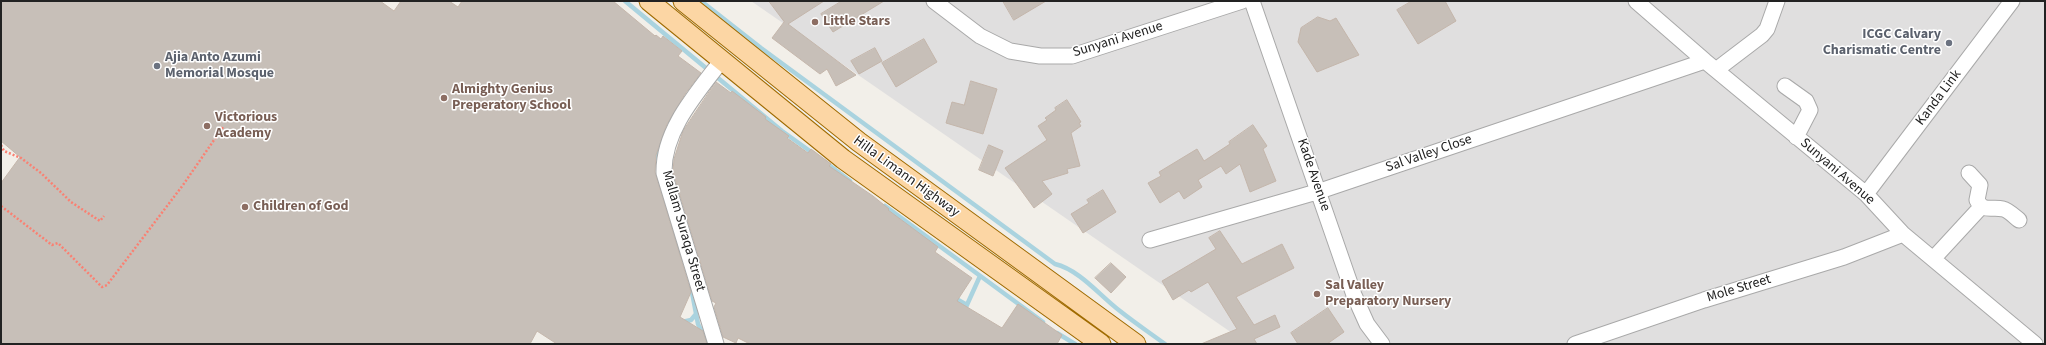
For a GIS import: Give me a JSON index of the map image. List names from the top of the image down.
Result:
{
  "streets": {
    "main road": ["Hilla Limann Highway"],
    "street": [
      "Sunyani Avenue",
      "Kanda Link",
      "Sal Valley Close",
      "Kade Avenue",
      "Mallam Suraqa Street",
      "Mole Street"
    ]
  },
  "crossings": [
    ["Sunyani Avenue", "Kanda Link"],
    ["Sunyani Avenue", "Sal Valley Close"],
    ["Sunyani Avenue", "Mole Street"],
    ["Sal Valley Close", "Kade Avenue"],
    ["Hilla Limann Highway", "Mallam Suraqa Street"]
  ],
  "places": [
    "Little Stars",
    "ICGC Calvary Charismatic Centre",
    "Ajia Anto Azumi Memorial Mosque",
    "Almighty Genius Preperatory School",
    "Victorious Academy",
    "Children of God",
    "Sal Valley Preparatory Nursery"
  ]
}
